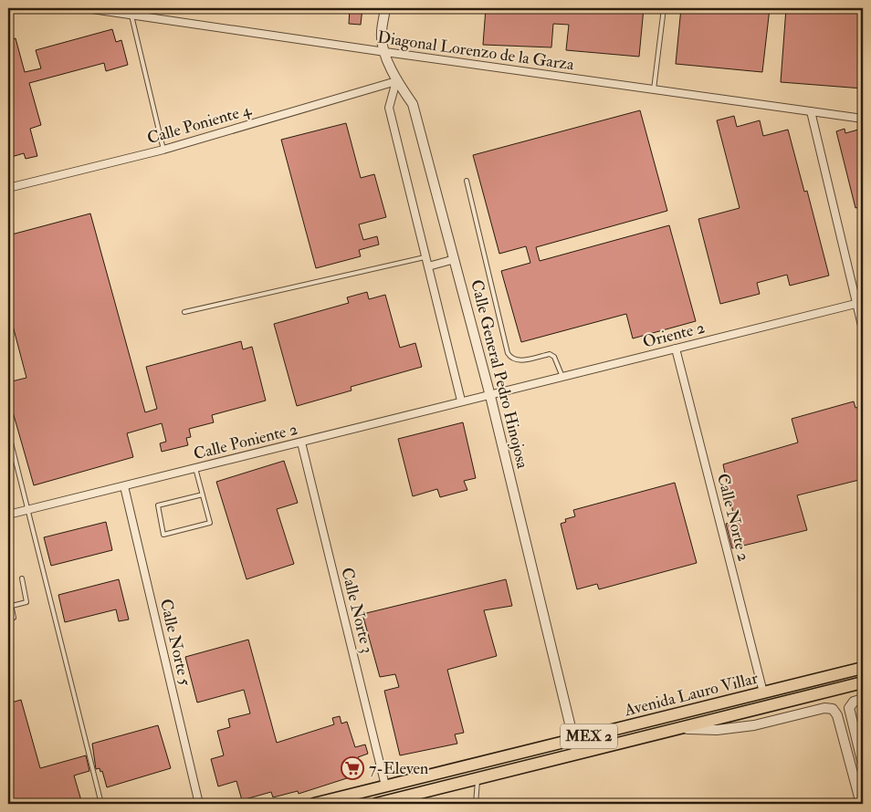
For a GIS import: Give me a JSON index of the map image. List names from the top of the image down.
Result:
{
  "streets": {
    "main road": ["Avenida Lauro Villar", "MEX 2"],
    "street": [
      "Diagonal Lorenzo de la Garza",
      "Calle Poniente 4",
      "Oriente 2",
      "Calle General Pedro Hinojosa",
      "Calle Poniente 2",
      "Calle Norte 2",
      "Calle Norte 3",
      "Calle Norte 5"
    ]
  },
  "crossings": [
    ["Diagonal Lorenzo de la Garza", "Calle General Pedro Hinojosa"],
    ["Calle Poniente 4", "Calle General Pedro Hinojosa"],
    ["Oriente 2", "Calle General Pedro Hinojosa"],
    ["Oriente 2", "Calle Poniente 2"],
    ["Oriente 2", "Calle Norte 2"],
    ["Calle General Pedro Hinojosa", "Calle Poniente 2"],
    ["Calle General Pedro Hinojosa", "Avenida Lauro Villar"],
    ["Calle Poniente 2", "Calle Norte 3"],
    ["Calle Poniente 2", "Calle Norte 5"],
    ["Calle Norte 2", "Avenida Lauro Villar"],
    ["Calle Norte 3", "Avenida Lauro Villar"]
  ],
  "places": {
    "supermarket": ["7-Eleven"]
  }
}
